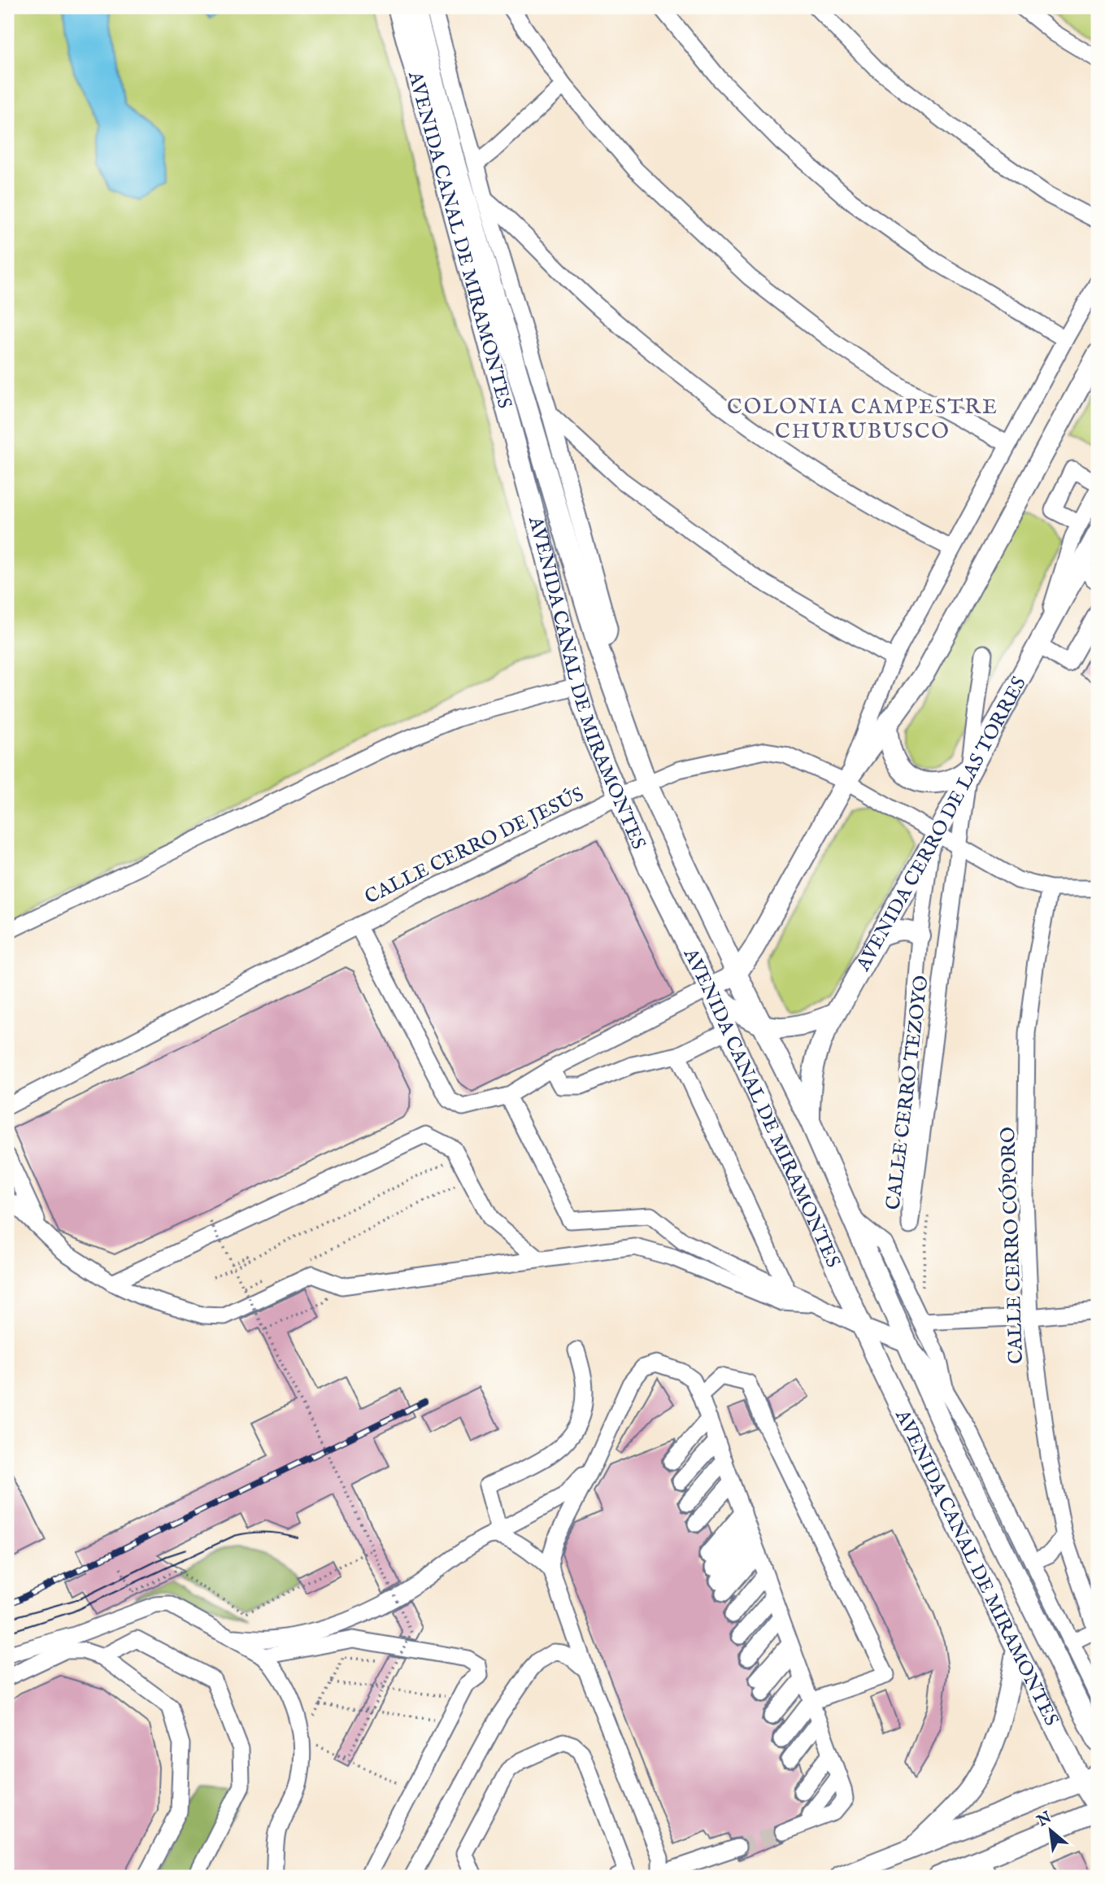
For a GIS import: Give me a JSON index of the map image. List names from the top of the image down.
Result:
{
  "streets": {
    "main road": ["AVENIDA CANAL DE MIRAMONTES", "AVENIDA CERRO DE LAS TORRES"],
    "street": ["CALLE CERRO DE JESÚS", "CALLE CERRO TEZOYO", "CALLE CERRO CÓPORO"]
  },
  "crossings": [
    ["AVENIDA CANAL DE MIRAMONTES", "AVENIDA CERRO DE LAS TORRES"],
    ["AVENIDA CANAL DE MIRAMONTES", "CALLE CERRO DE JESÚS"],
    ["AVENIDA CANAL DE MIRAMONTES", "CALLE CERRO CÓPORO"],
    ["AVENIDA CERRO DE LAS TORRES", "CALLE CERRO DE JESÚS"],
    ["AVENIDA CERRO DE LAS TORRES", "CALLE CERRO TEZOYO"],
    ["CALLE CERRO DE JESÚS", "CALLE CERRO TEZOYO"],
    ["CALLE CERRO DE JESÚS", "CALLE CERRO CÓPORO"]
  ],
  "districts": ["COLONIA CAMPESTRE CHURUBUSCO"],
  "north": "top left"
}
